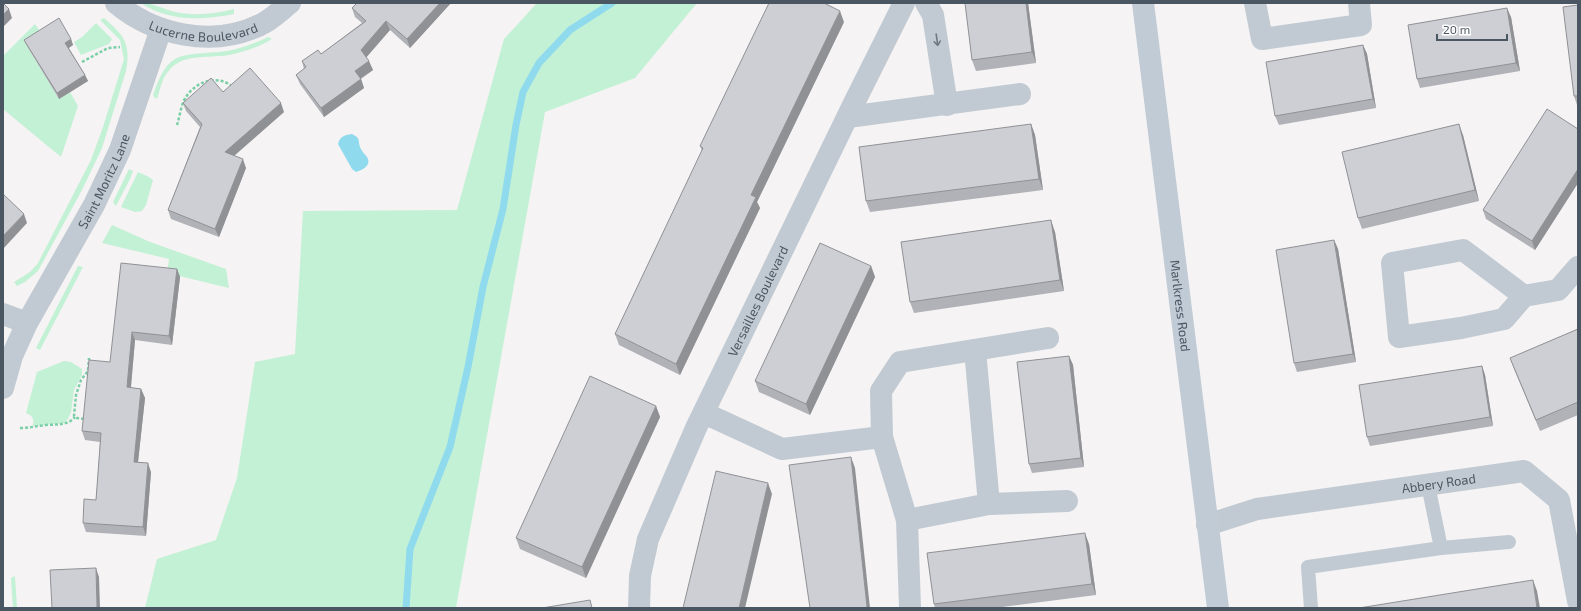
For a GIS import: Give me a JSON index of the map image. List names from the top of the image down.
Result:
{
  "streets": {
    "street": [
      "Lucerne Boulevard",
      "Saint Moritz Lane",
      "Versailles Boulevard",
      "Marlkress Road",
      "Abbery Road"
    ]
  },
  "crossings": [
    ["Lucerne Boulevard", "Saint Moritz Lane"],
    ["Marlkress Road", "Abbery Road"]
  ],
  "scale_bar": "20 m"
}
